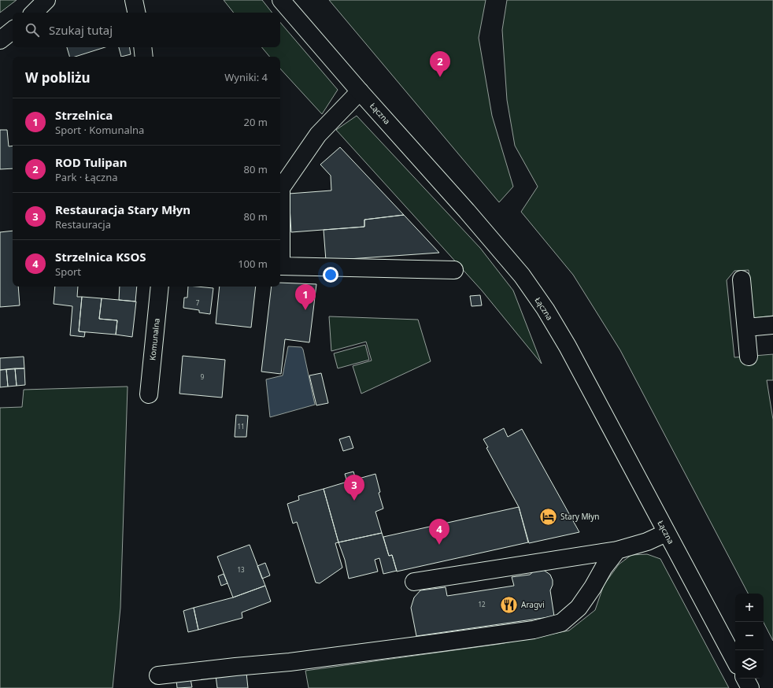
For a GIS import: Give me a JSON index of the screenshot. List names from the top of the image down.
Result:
{
  "streets": {
    "main road": ["Łączna", "Komunalna"]
  },
  "places": {
    "hotel": ["Stary Młyn"],
    "restaurant": ["Aragvi"]
  },
  "house_numbers": [
    "7",
    "9",
    "11",
    "13",
    "12"
  ],
  "page": {
    "search": "Szukaj tutaj",
    "pins": [
      "2",
      "1",
      "3",
      "4"
    ],
    "heading": ["W pobliżu", "Wyniki: 4"],
    "list": [
      {
        "mark": "1",
        "name": "Strzelnica",
        "note": "Sport · Komunalna",
        "value": "20 m"
      },
      {
        "mark": "2",
        "name": "ROD Tulipan",
        "note": "Park · Łączna",
        "value": "80 m"
      },
      {
        "mark": "3",
        "name": "Restauracja Stary Młyn",
        "note": "Restauracja",
        "value": "80 m"
      },
      {
        "mark": "4",
        "name": "Strzelnica KSOS",
        "note": "Sport",
        "value": "100 m"
      }
    ],
    "map_buttons": ["+", "−"]
  }
}
